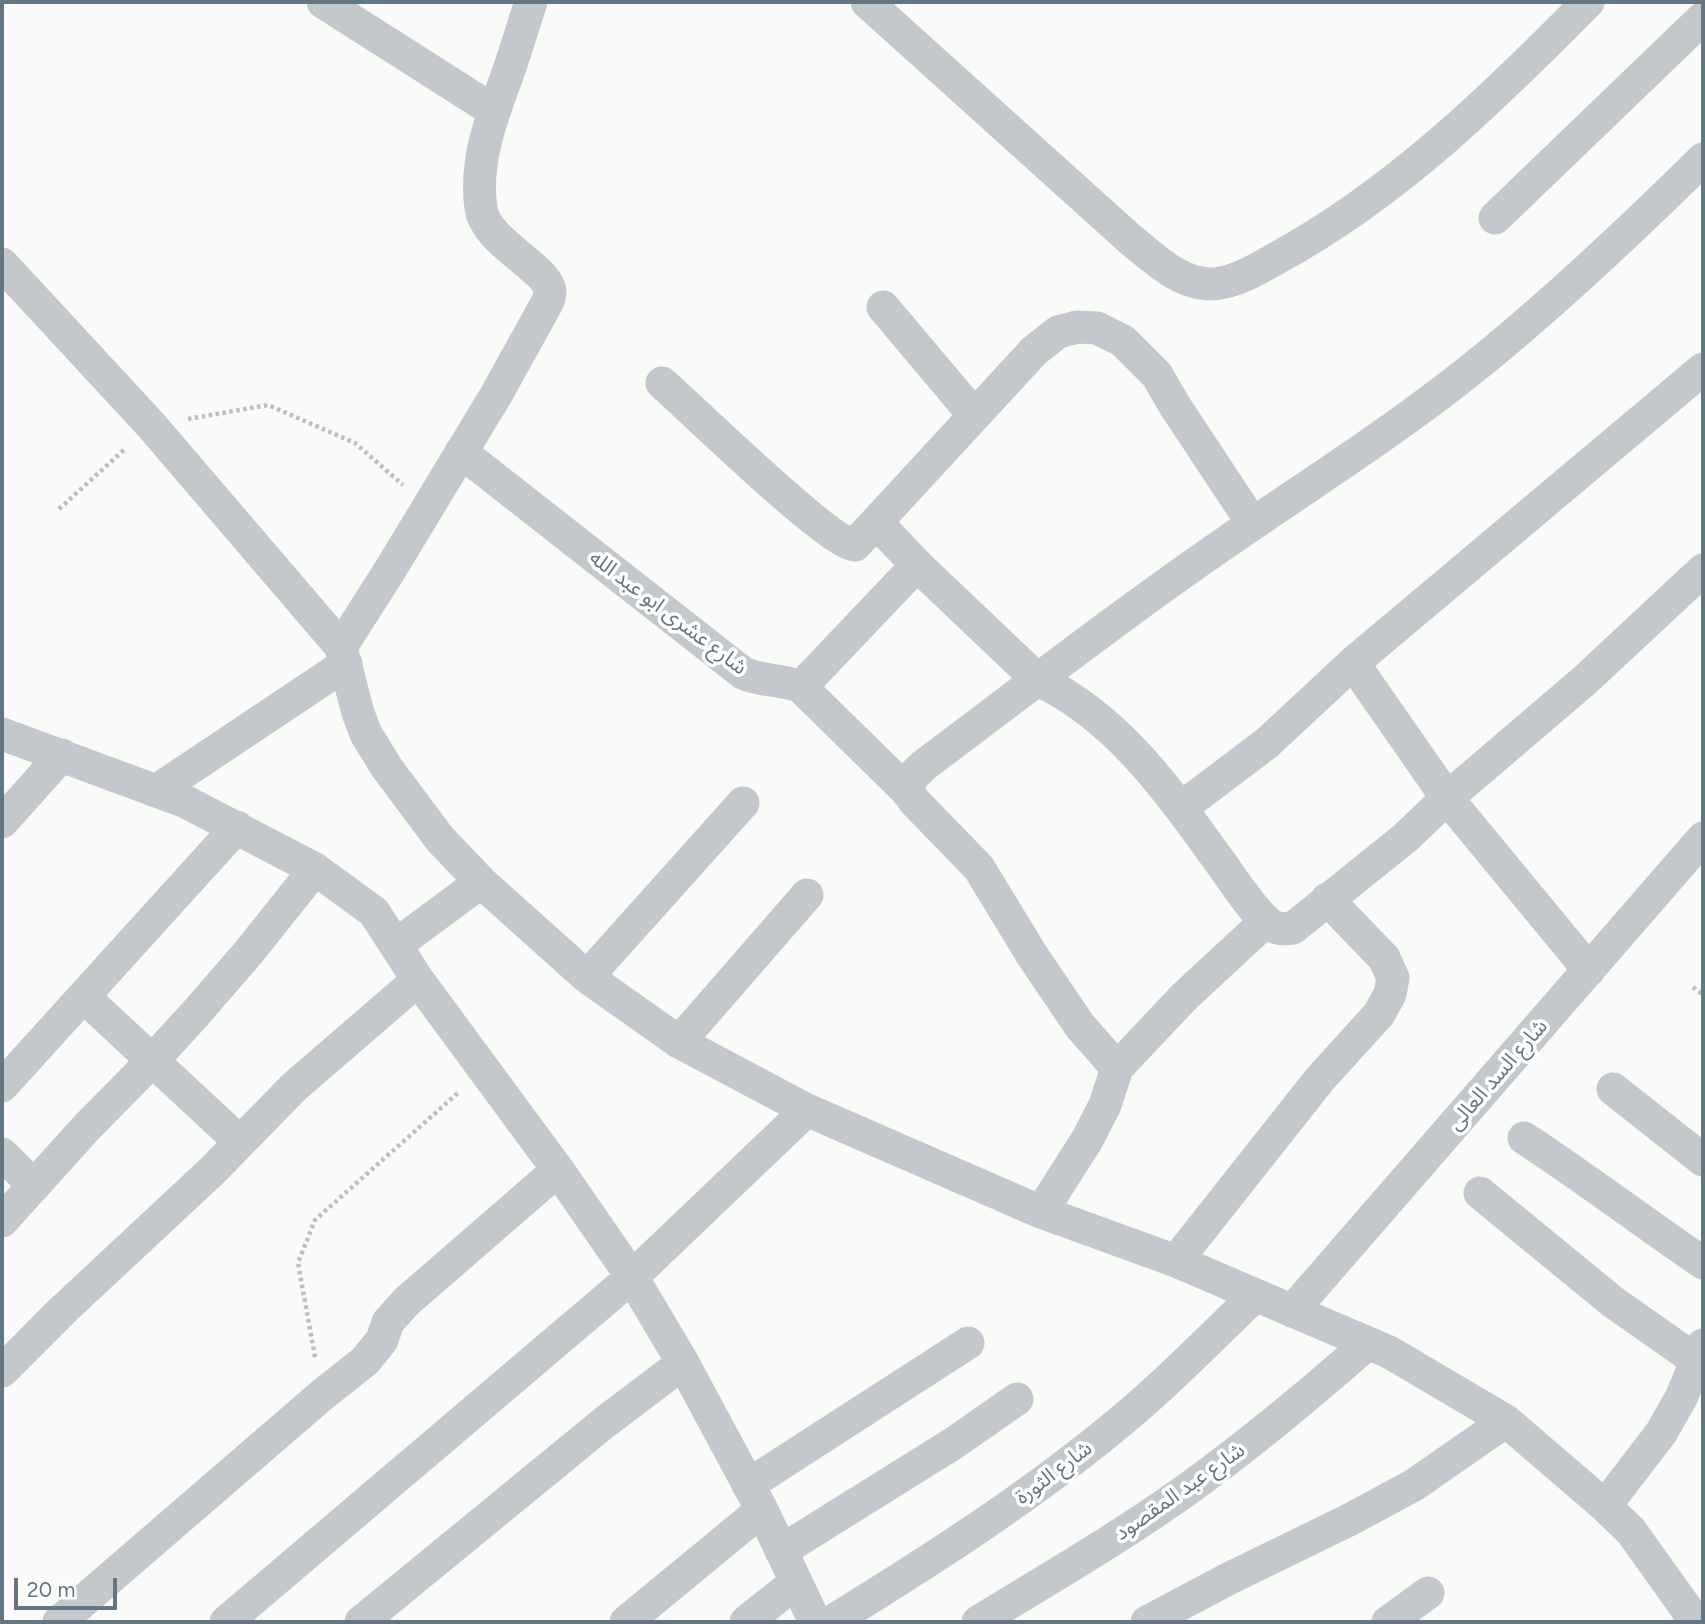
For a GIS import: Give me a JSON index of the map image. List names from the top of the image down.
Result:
{
  "streets": {
    "street": [
      "شارع عشرى ابو عبد الله",
      "شارع السد العالى",
      "شارع الثورة",
      "شارع عبد المقصود"
    ]
  },
  "scale_bar": "20 m"
}
